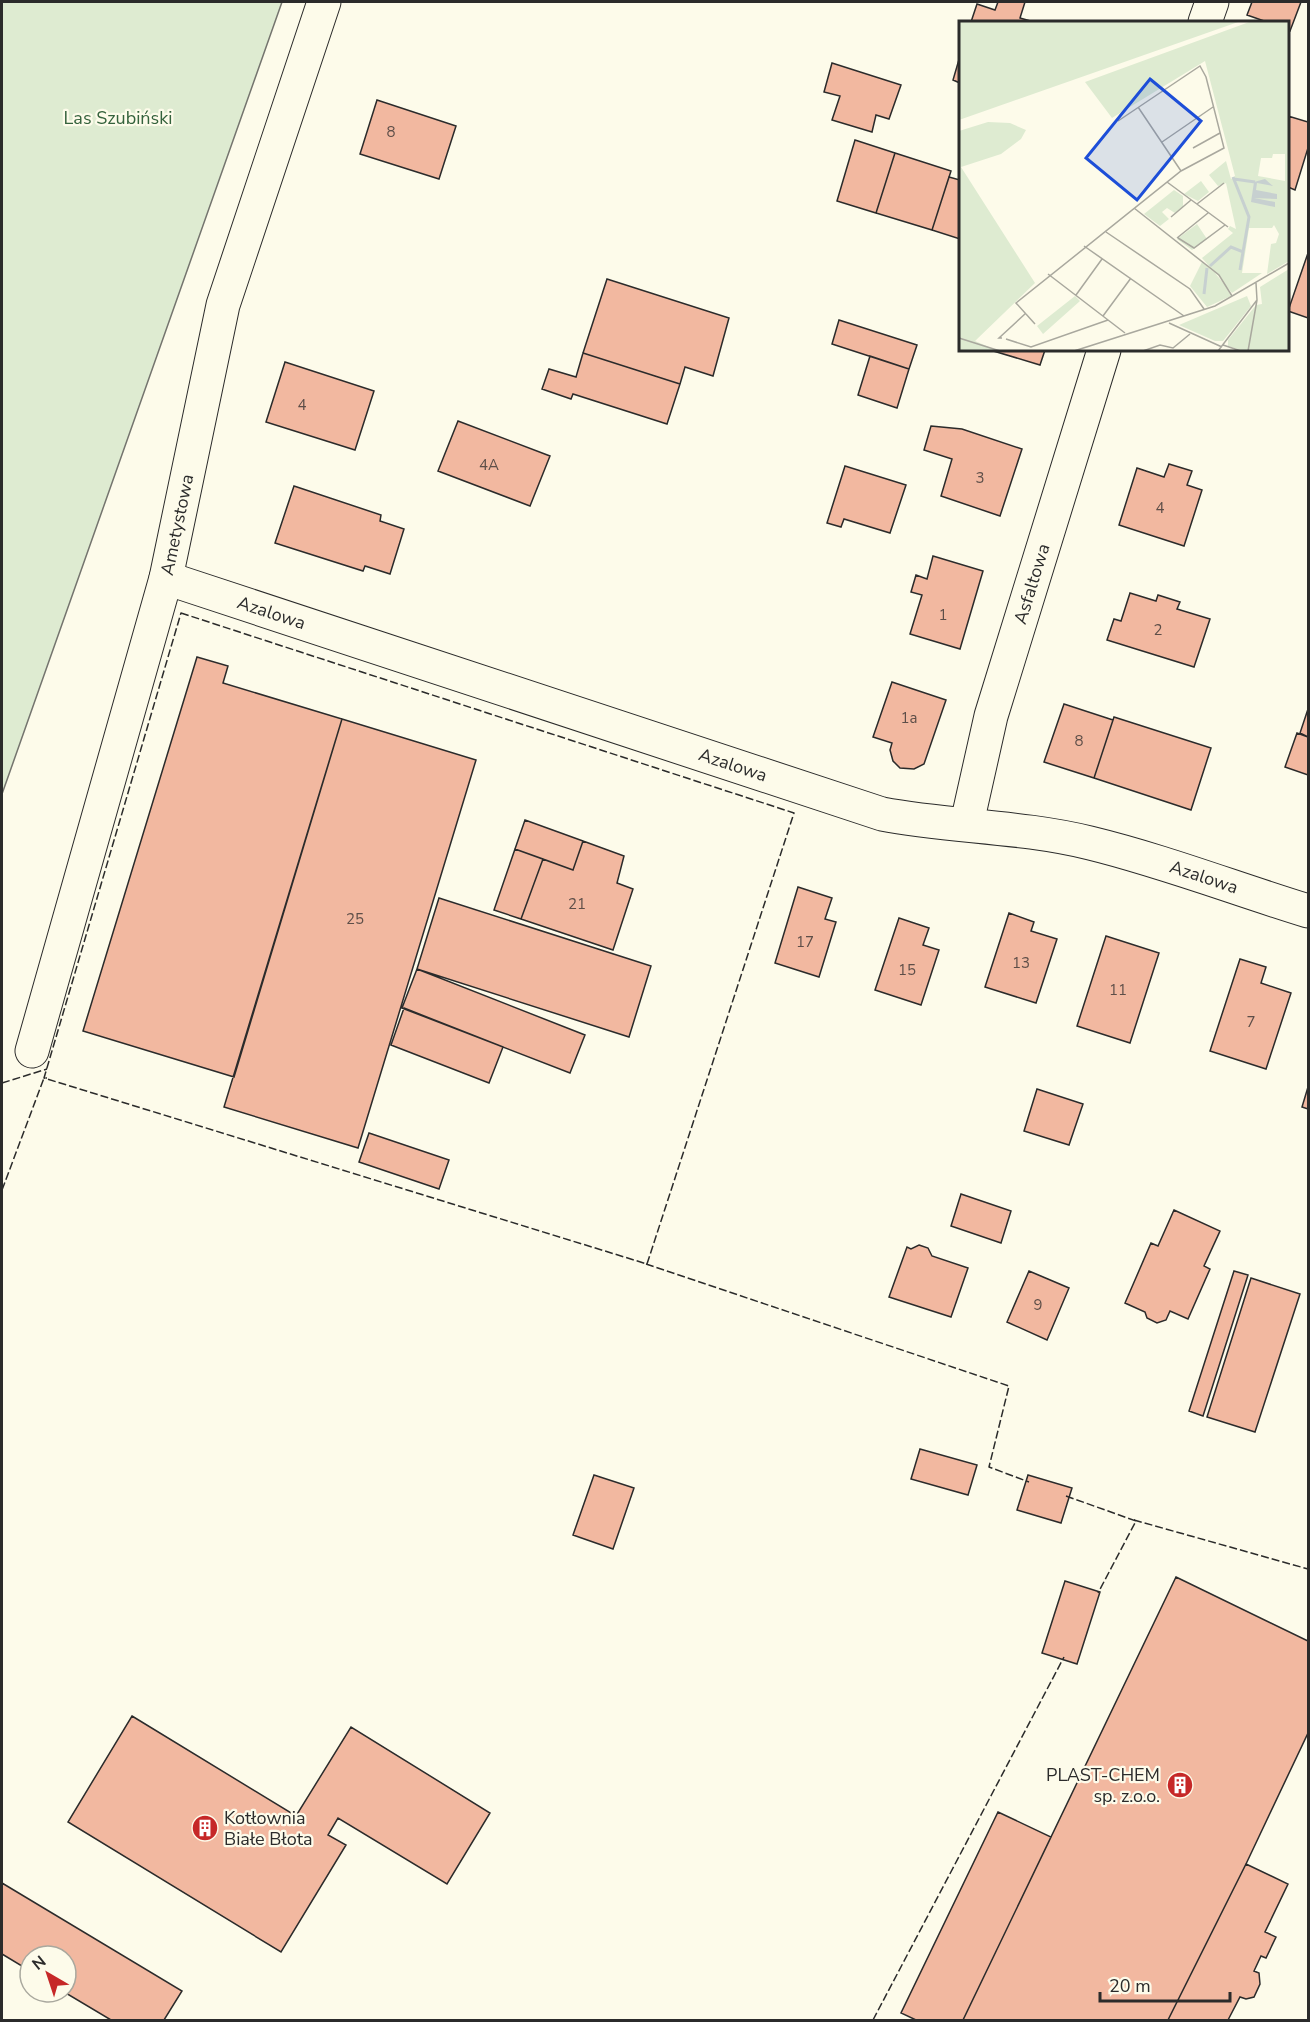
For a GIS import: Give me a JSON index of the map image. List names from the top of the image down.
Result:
{
  "streets": {
    "street": ["Ametystowa", "Asfaltowa", "Azalowa"]
  },
  "crossings": [
    ["Ametystowa", "Azalowa"],
    ["Asfaltowa", "Azalowa"]
  ],
  "parks": ["Las Szubiński"],
  "places": {
    "building": ["PLAST-CHEM sp. z.o.o.", "Kotłownia Białe Błota"]
  },
  "house_numbers": [
    "8",
    "4",
    "4A",
    "3",
    "4",
    "1",
    "2",
    "1a",
    "8",
    "21",
    "25",
    "17",
    "13",
    "15",
    "11",
    "7",
    "9"
  ],
  "scale_bar": "20 m",
  "north": "top left"
}
